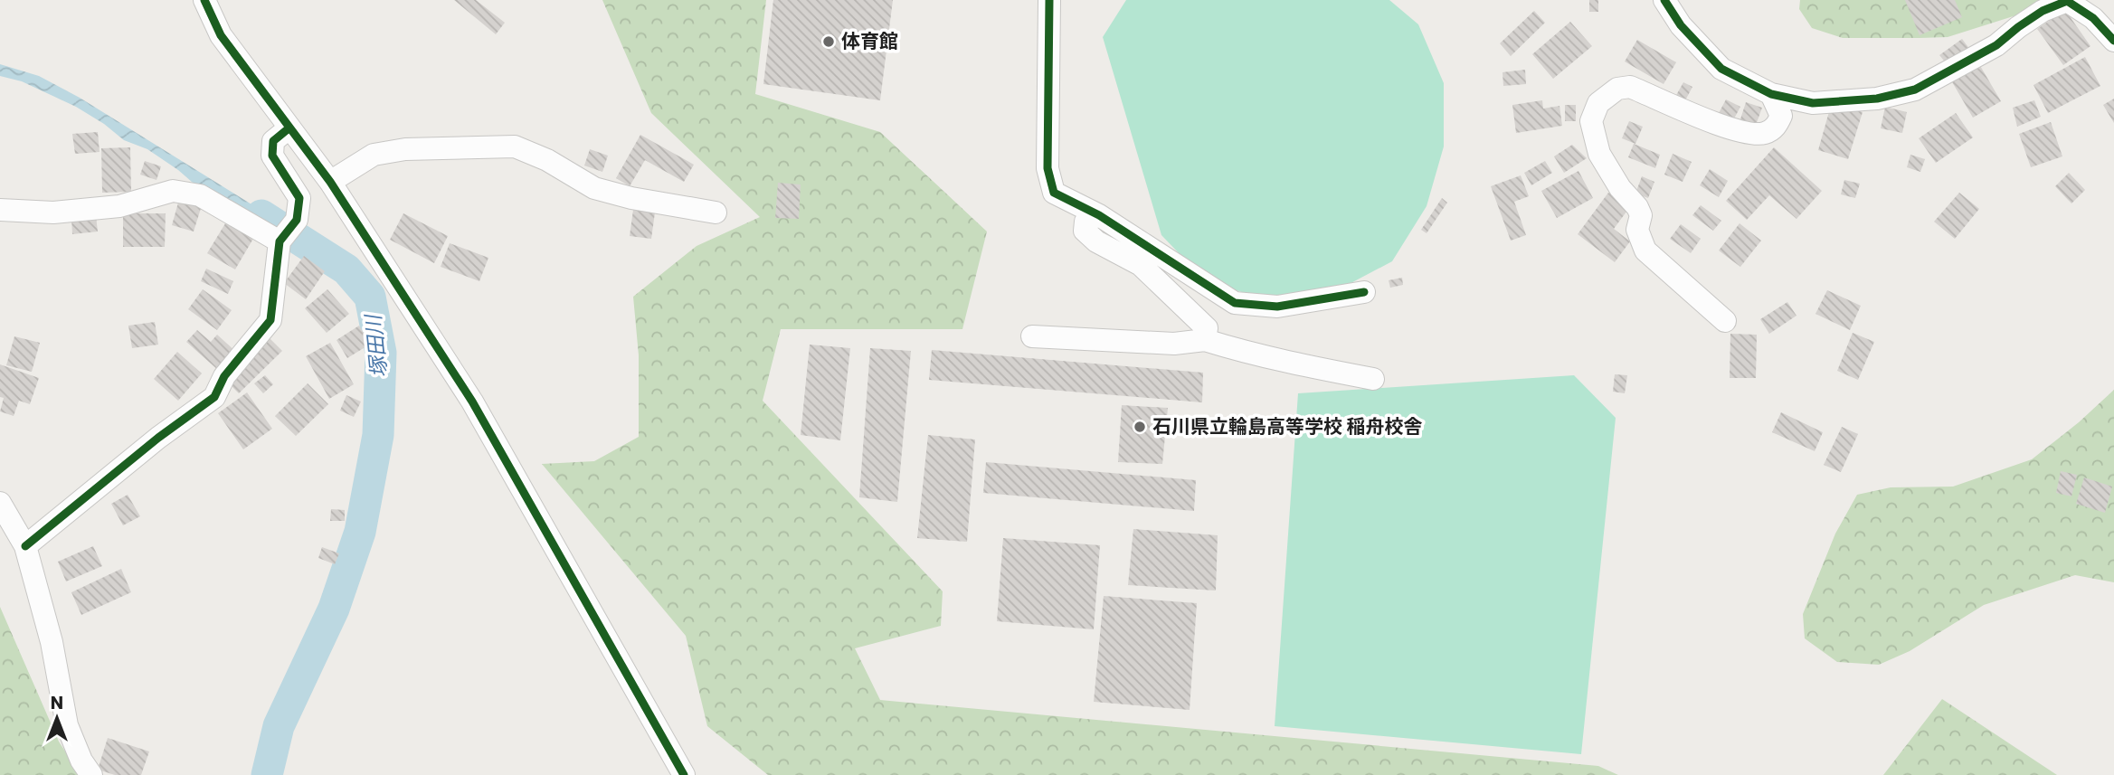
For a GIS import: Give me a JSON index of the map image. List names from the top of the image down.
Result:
{
  "water": ["塚田川"],
  "places": ["体育館", "石川県立輪島高等学校 稲舟校舎"],
  "north": "top"
}
